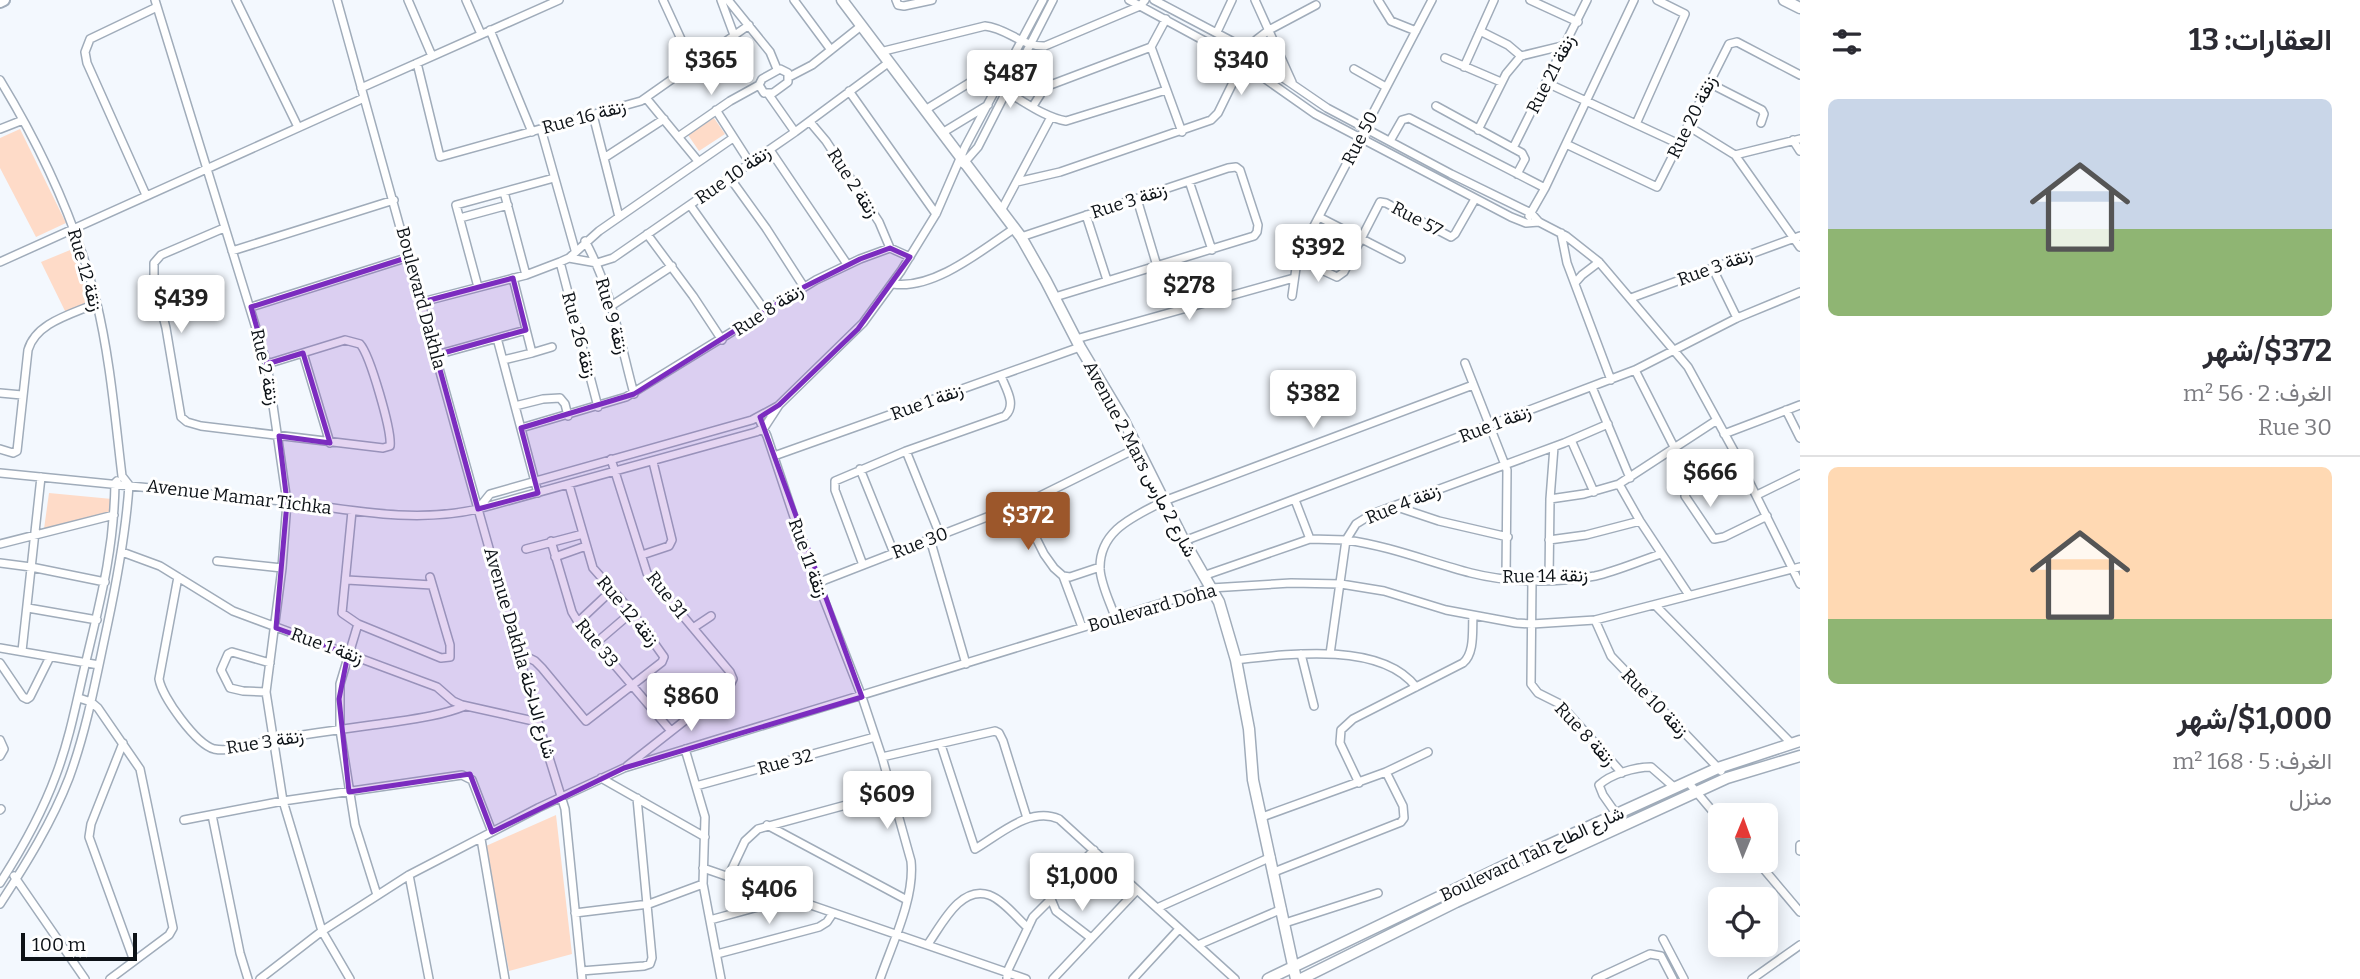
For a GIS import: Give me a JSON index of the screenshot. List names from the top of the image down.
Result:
{
  "streets": {
    "street": [
      "Rue 21 زنقة",
      "Rue 16 زنقة",
      "Rue 20 زنقة",
      "Rue 50",
      "Rue 10 زنقة",
      "Rue 2 زنقة",
      "Rue 3 زنقة",
      "Rue 57",
      "Rue 12 زنقة",
      "Boulevard Dakhla",
      "Rue 8 زنقة",
      "Rue 9 زنقة",
      "Rue 26 زنقة",
      "Rue 1 زنقة",
      "Avenue 2 Mars شارع 2 مارس",
      "Avenue Mamar Tichka",
      "Rue 4 زنقة",
      "Rue 30",
      "Rue 11 زنقة",
      "Rue 14 زنقة",
      "Rue 31",
      "Boulevard Doha",
      "Rue 33",
      "Avenue Dakhla شارع الداخلة",
      "Rue 32",
      "Boulevard Tah شارع الطاح"
    ]
  },
  "crossings": [
    ["Rue 50", "Rue 57"],
    ["Rue 10 زنقة", "Rue 2 زنقة"],
    ["Rue 10 زنقة", "Rue 9 زنقة"],
    ["Rue 10 زنقة", "Avenue 2 Mars شارع 2 مارس"],
    ["Rue 10 زنقة", "Boulevard Doha"],
    ["Rue 10 زنقة", "Boulevard Tah شارع الطاح"],
    ["Rue 2 زنقة", "Rue 3 زنقة"],
    ["Rue 2 زنقة", "Rue 8 زنقة"],
    ["Rue 2 زنقة", "Rue 1 زنقة"],
    ["Rue 2 زنقة", "Avenue Mamar Tichka"],
    ["Rue 2 زنقة", "Boulevard Doha"],
    ["Rue 3 زنقة", "Rue 1 زنقة"],
    ["Rue 3 زنقة", "Avenue 2 Mars شارع 2 مارس"],
    ["Rue 3 زنقة", "Avenue Mamar Tichka"],
    ["Rue 12 زنقة", "Avenue Mamar Tichka"],
    ["Rue 12 زنقة", "Rue 33"],
    ["Boulevard Dakhla", "Avenue Mamar Tichka"],
    ["Boulevard Dakhla", "Avenue Dakhla شارع الداخلة"],
    ["Rue 8 زنقة", "Rue 9 زنقة"],
    ["Rue 8 زنقة", "Rue 26 زنقة"],
    ["Rue 8 زنقة", "Rue 14 زنقة"],
    ["Rue 8 زنقة", "Boulevard Doha"],
    ["Rue 8 زنقة", "Boulevard Tah شارع الطاح"],
    ["Rue 1 زنقة", "Avenue 2 Mars شارع 2 مارس"],
    ["Rue 1 زنقة", "Rue 11 زنقة"],
    ["Rue 1 زنقة", "Avenue Dakhla شارع الداخلة"],
    ["Avenue 2 Mars شارع 2 مارس", "Avenue Mamar Tichka"],
    ["Avenue 2 Mars شارع 2 مارس", "Rue 30"],
    ["Avenue 2 Mars شارع 2 مارس", "Boulevard Doha"],
    ["Avenue 2 Mars شارع 2 مارس", "Boulevard Tah شارع الطاح"],
    ["Avenue Mamar Tichka", "Rue 11 زنقة"],
    ["Avenue Mamar Tichka", "Rue 31"],
    ["Avenue Mamar Tichka", "Avenue Dakhla شارع الداخلة"],
    ["Rue 4 زنقة", "Rue 14 زنقة"],
    ["Rue 30", "Rue 11 زنقة"],
    ["Rue 11 زنقة", "Boulevard Doha"],
    ["Rue 31", "Rue 33"],
    ["Boulevard Doha", "Avenue Dakhla شارع الداخلة"]
  ],
  "scale_bar": "100 m",
  "north": "top",
  "page": {
    "heading": "العقارات: 13",
    "price": [
      "$365",
      "$340",
      "$487",
      "$392",
      "$278",
      "$439",
      "$382",
      "$666",
      "$372",
      "$860",
      "$609",
      "$1,000",
      "$406"
    ],
    "list": [
      {
        "name": "$372/شهر",
        "note": "الغرف: 2 · 56 m² · Rue 30"
      },
      {
        "name": "$1,000/شهر",
        "note": "الغرف: 5 · 168 m² · منزل"
      }
    ],
    "scale": "100 m"
  }
}
